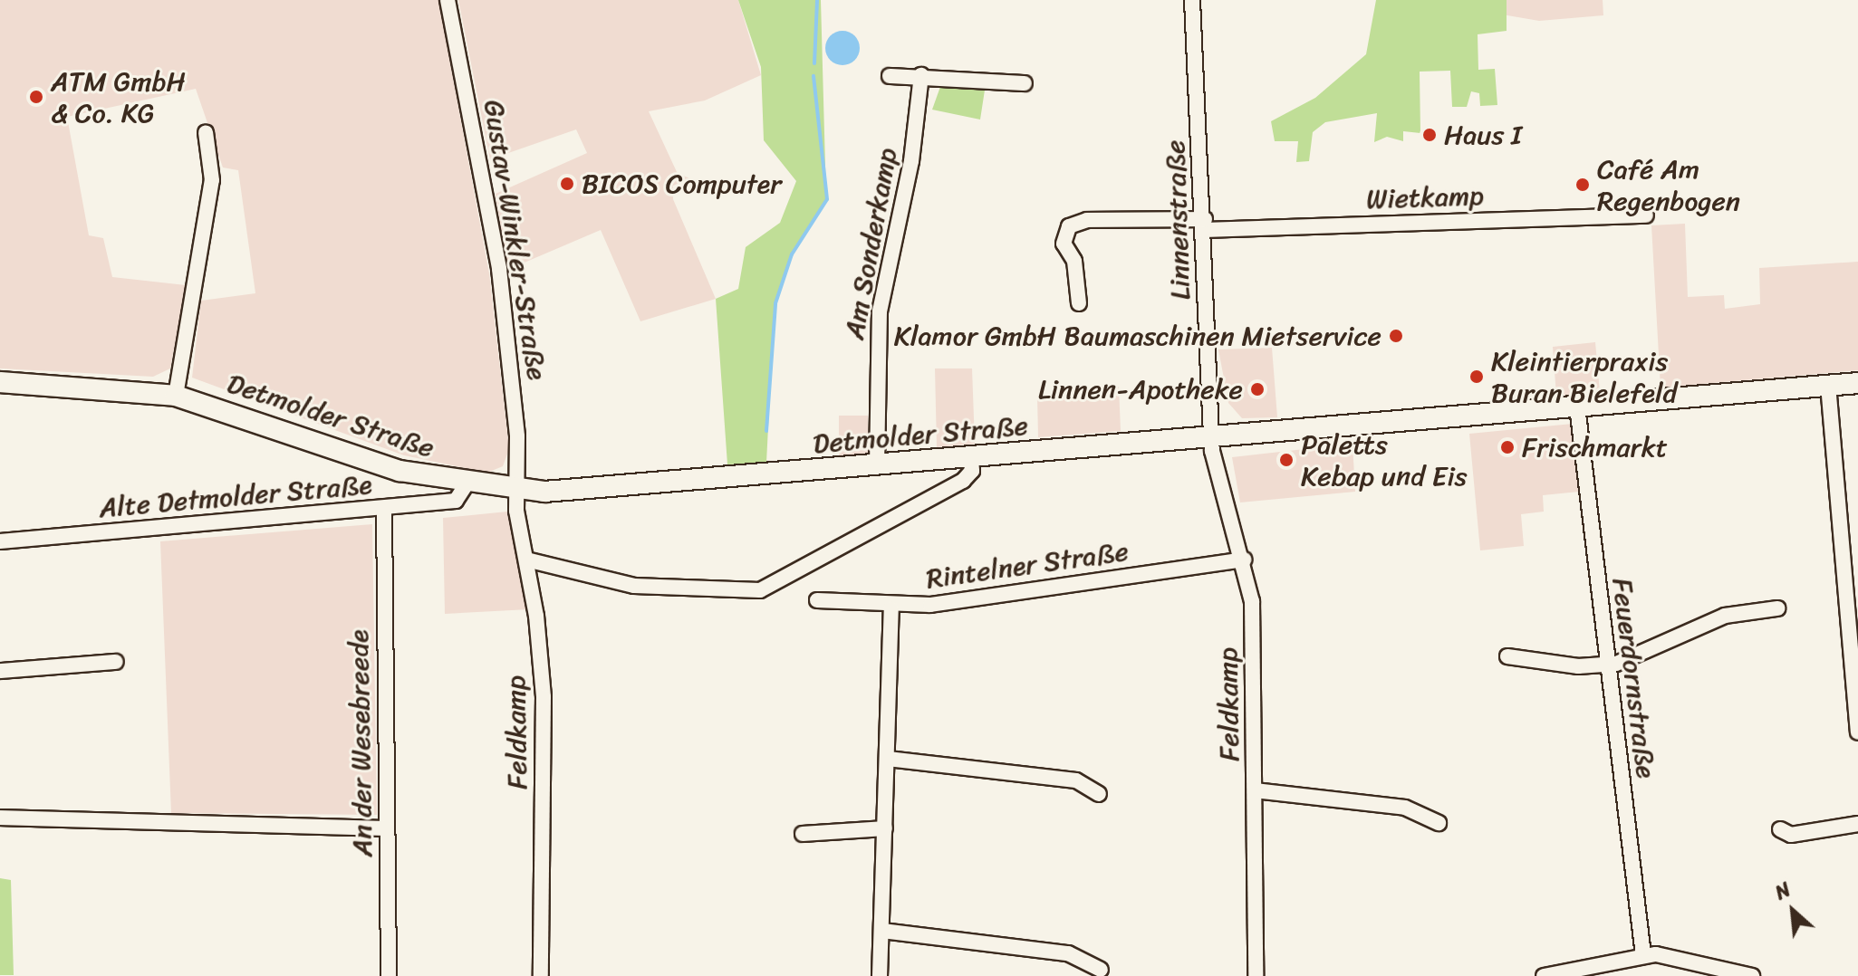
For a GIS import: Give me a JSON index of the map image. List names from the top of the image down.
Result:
{
  "streets": {
    "street": [
      "Wietkamp",
      "Linnenstraße",
      "Gustav-Winkler-Straße",
      "Am Sonderkamp",
      "Detmolder Straße",
      "Alte Detmolder Straße",
      "Rintelner Straße",
      "Feuerdornstraße",
      "Feldkamp",
      "An der Wesebreede"
    ]
  },
  "crossings": [
    ["Wietkamp", "Linnenstraße"],
    ["Linnenstraße", "Detmolder Straße"],
    ["Linnenstraße", "Feldkamp"],
    ["Gustav-Winkler-Straße", "Detmolder Straße"],
    ["Gustav-Winkler-Straße", "Feldkamp"],
    ["Am Sonderkamp", "Detmolder Straße"],
    ["Detmolder Straße", "Alte Detmolder Straße"],
    ["Detmolder Straße", "Feuerdornstraße"],
    ["Detmolder Straße", "Feldkamp"],
    ["Alte Detmolder Straße", "An der Wesebreede"],
    ["Rintelner Straße", "Feldkamp"]
  ],
  "places": [
    "ATM GmbH & Co. KG",
    "Haus I",
    "BICOS Computer",
    "Café Am Regenbogen",
    "Klamor GmbH Baumaschinen Mietservice",
    "Kleintierpraxis Buran Bielefeld",
    "Linnen-Apotheke",
    "Frischmarkt",
    "Paletts Kebap und Eis"
  ],
  "north": "top left"
}
